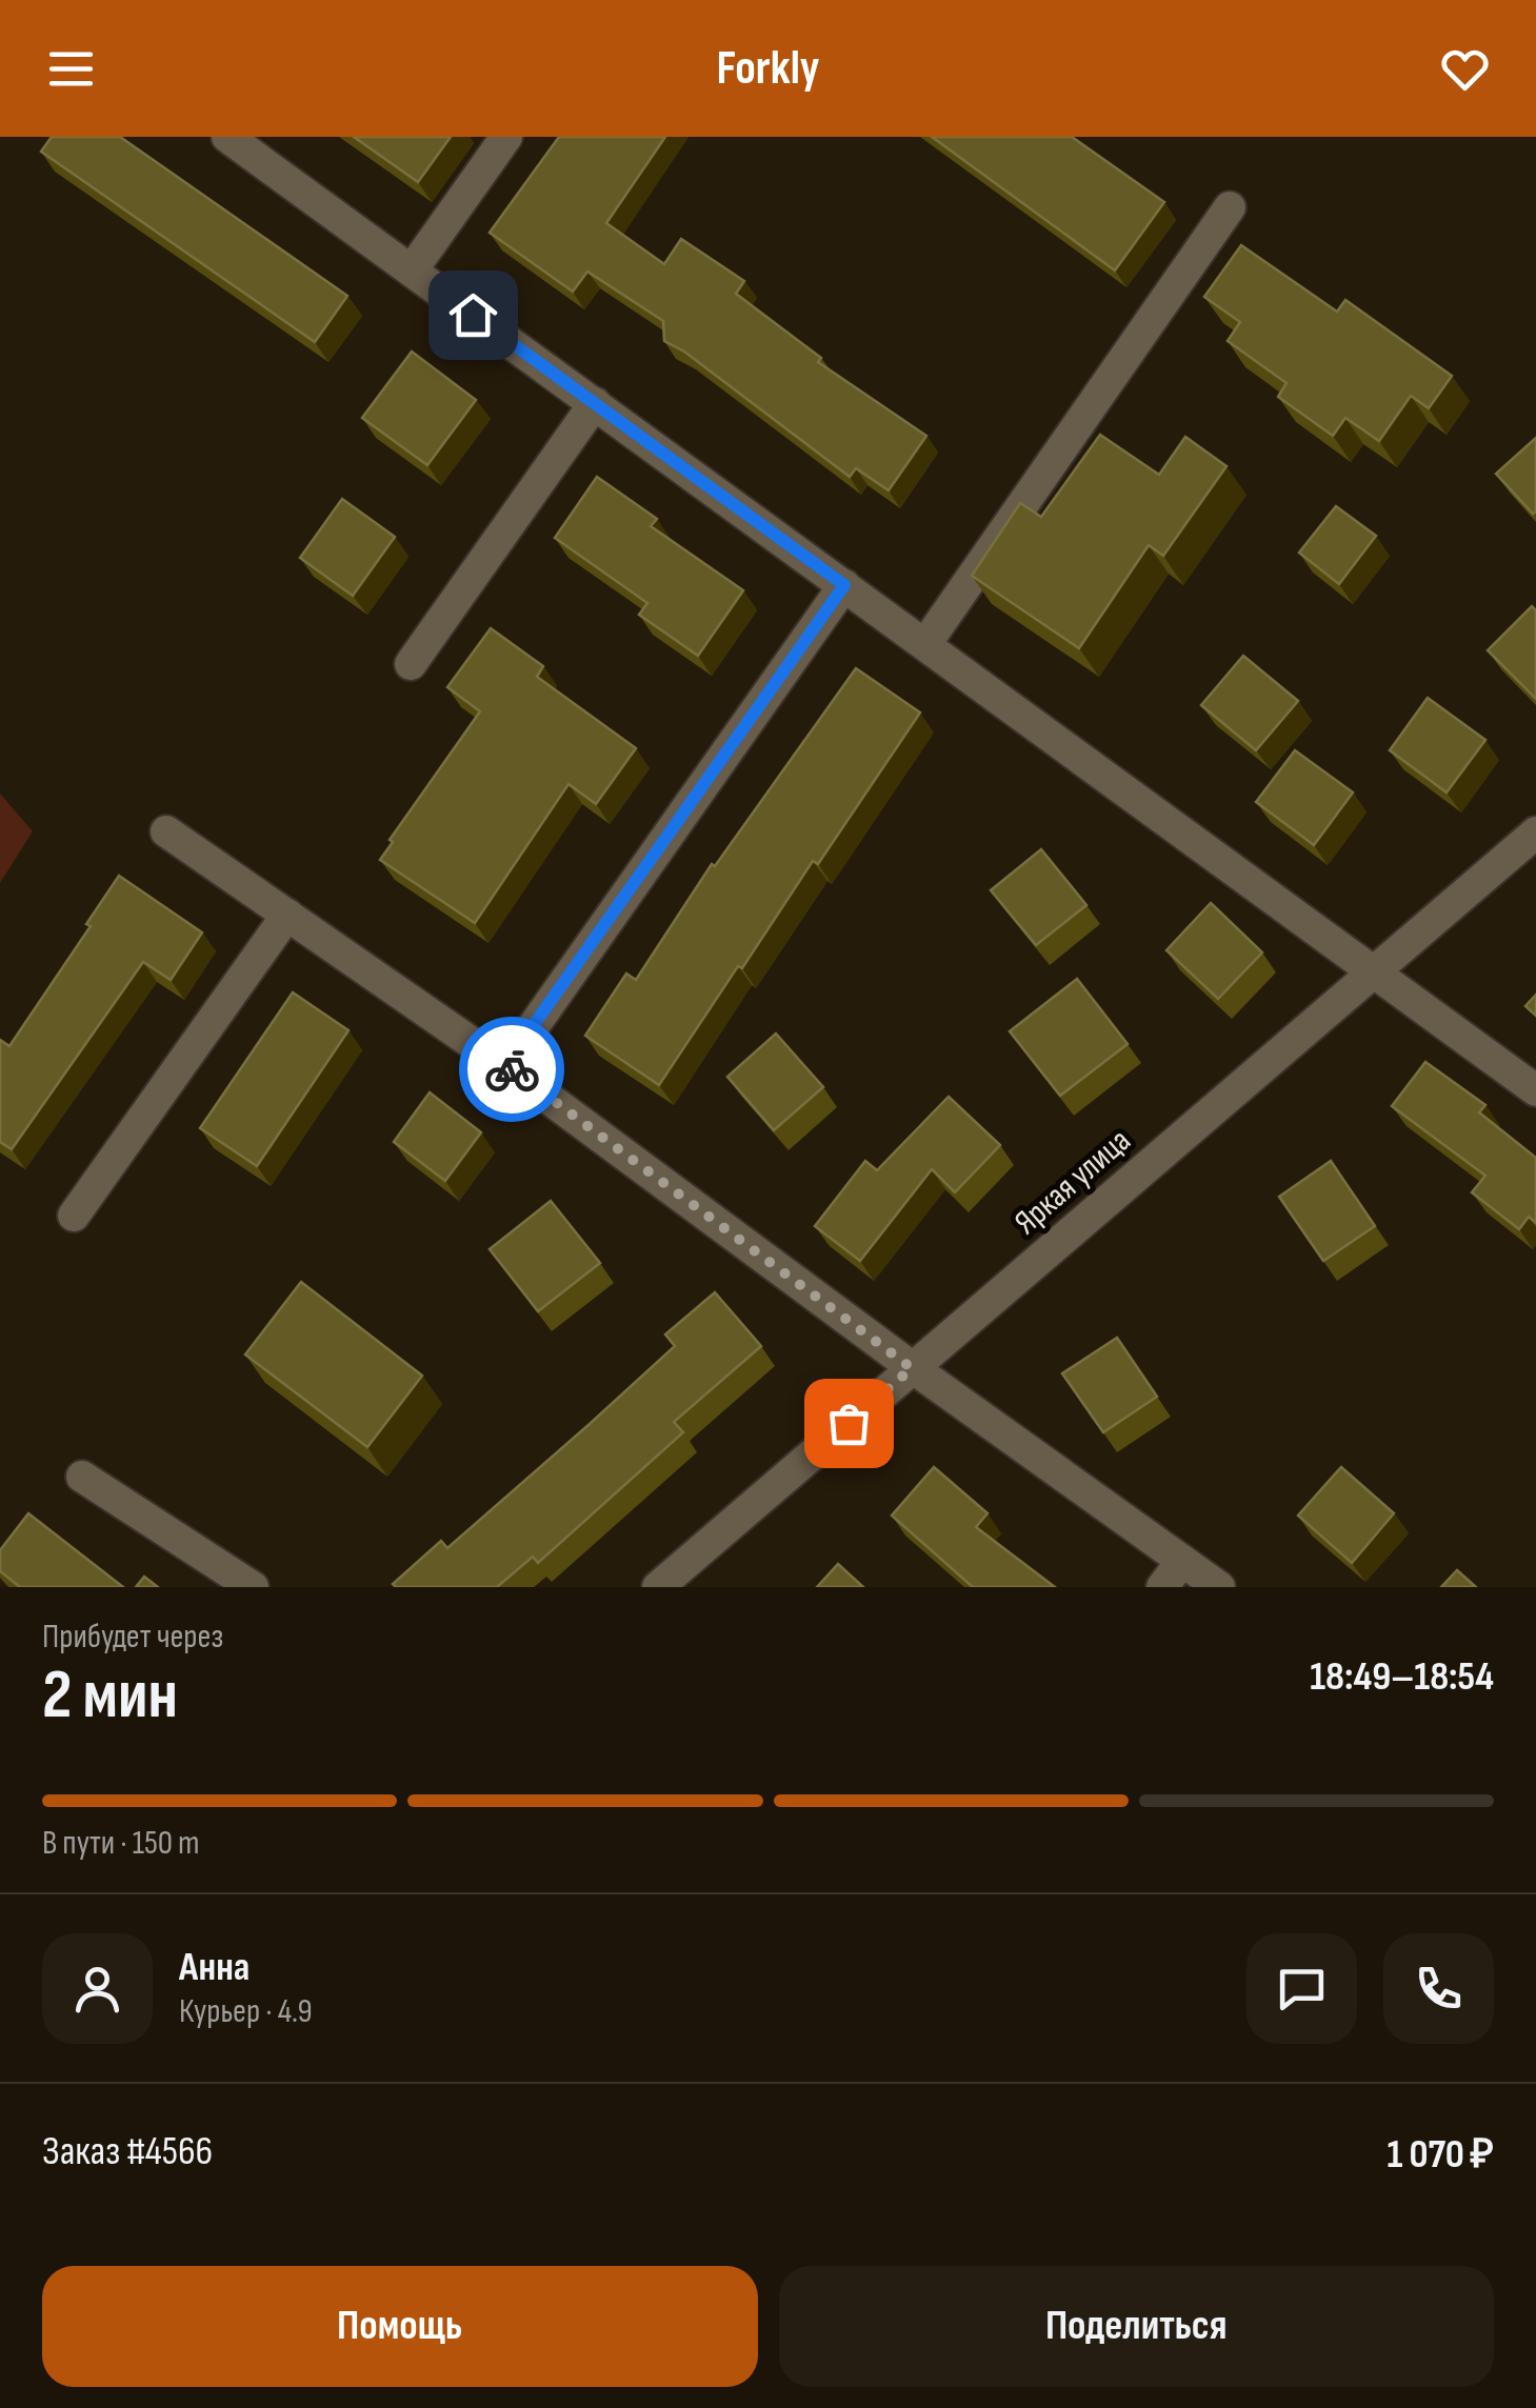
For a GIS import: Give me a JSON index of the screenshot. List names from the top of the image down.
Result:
{
  "streets": {
    "street": ["Яркая улица"]
  },
  "page": {
    "header": "Forkly",
    "heading": ["2 мин", "Прибудет через", "18:49–18:54"],
    "panel": [
      "Анна",
      "Курьер · 4.9",
      "Заказ #4566",
      "1 070 ₽"
    ],
    "bar": "В пути · 150 m",
    "buttons": ["Помощь", "Поделиться"]
  }
}
